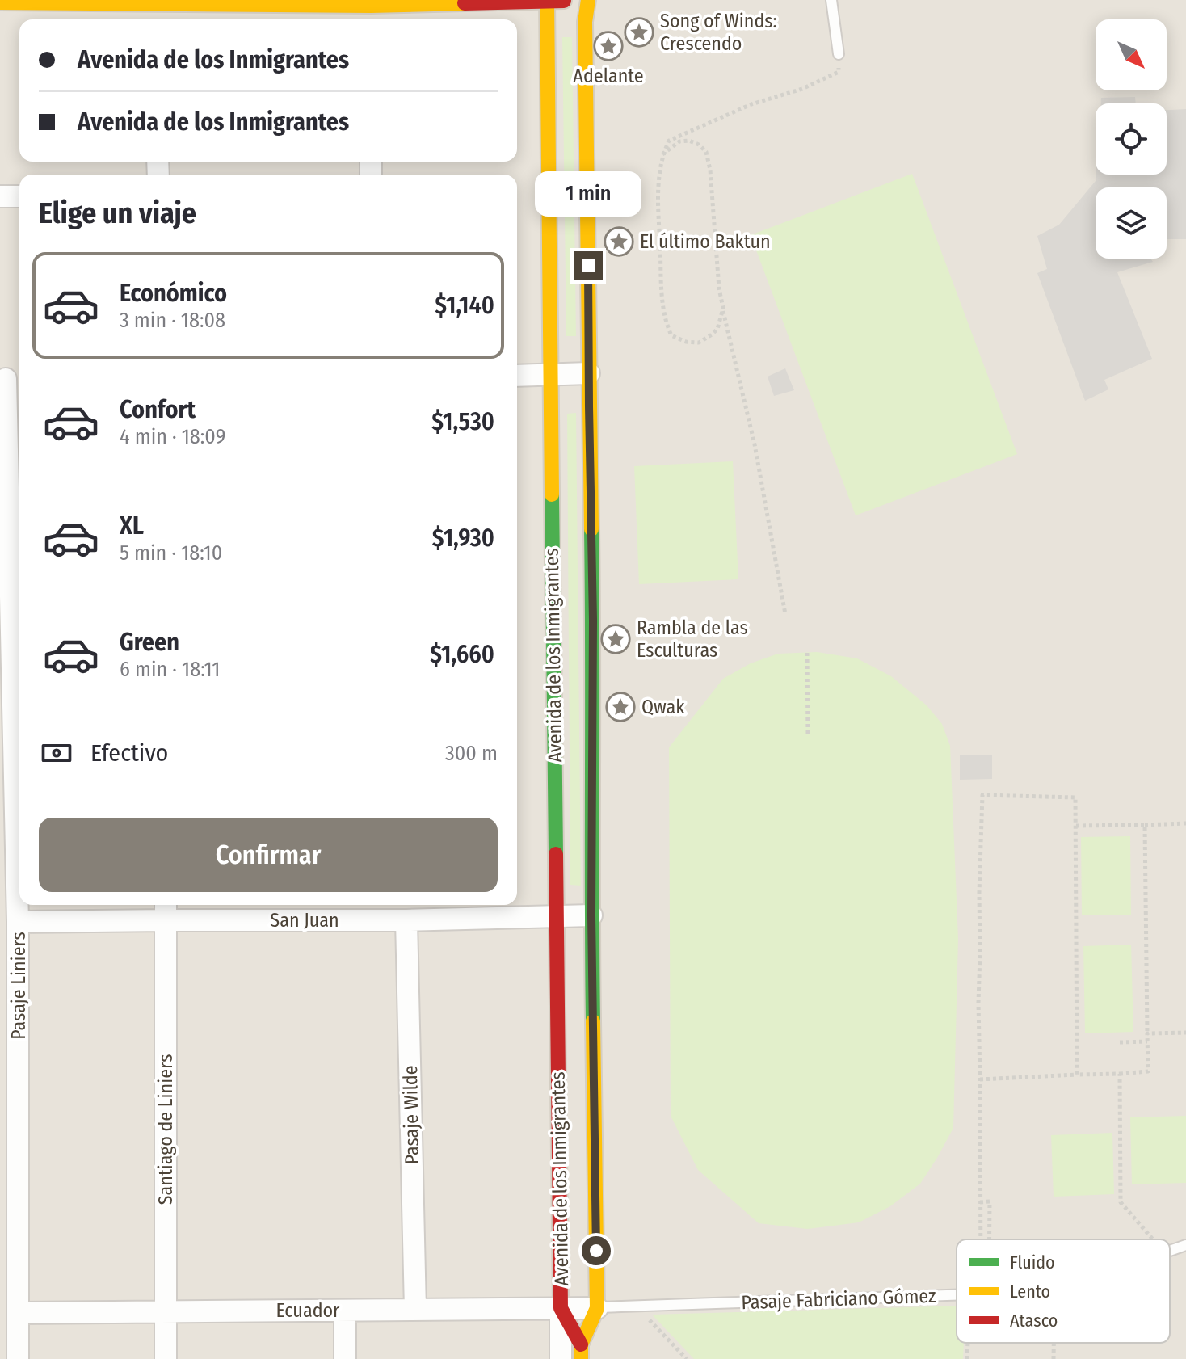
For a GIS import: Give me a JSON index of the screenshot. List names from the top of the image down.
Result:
{
  "streets": {
    "main road": ["Avenida de los Inmigrantes"],
    "street": [
      "San Juan",
      "Pasaje Liniers",
      "Pasaje Wilde",
      "Santiago de Liniers",
      "Ecuador"
    ],
    "lane": ["Pasaje Fabriciano Gómez"]
  },
  "crossings": [
    ["Avenida de los Inmigrantes", "San Juan"],
    ["Avenida de los Inmigrantes", "Pasaje Fabriciano Gómez"],
    ["Avenida de los Inmigrantes", "Ecuador"],
    ["San Juan", "Pasaje Liniers"],
    ["San Juan", "Pasaje Wilde"],
    ["San Juan", "Santiago de Liniers"],
    ["Pasaje Liniers", "Ecuador"],
    ["Pasaje Wilde", "Ecuador"],
    ["Santiago de Liniers", "Ecuador"],
    ["Pasaje Fabriciano Gómez", "Ecuador"]
  ],
  "places": {
    "place": [
      "Song of Winds: Crescendo",
      "Adelante",
      "El último Baktun",
      "Rambla de las Esculturas",
      "Qwak"
    ]
  },
  "legend": ["Fluido", "Lento", "Atasco"],
  "north": "bottom right",
  "page": {
    "banner": ["Avenida de los Inmigrantes", "Avenida de los Inmigrantes"],
    "bubble": "1 min",
    "heading": "Elige un viaje",
    "list": [
      {
        "name": "Económico",
        "note": "3 min · 18:08",
        "value": "$1,140"
      },
      {
        "name": "Confort",
        "note": "4 min · 18:09",
        "value": "$1,530"
      },
      {
        "name": "XL",
        "note": "5 min · 18:10",
        "value": "$1,930"
      },
      {
        "name": "Green",
        "note": "6 min · 18:11",
        "value": "$1,660"
      }
    ],
    "pay": ["Efectivo", "300 m"],
    "buttons": "Confirmar"
  }
}
